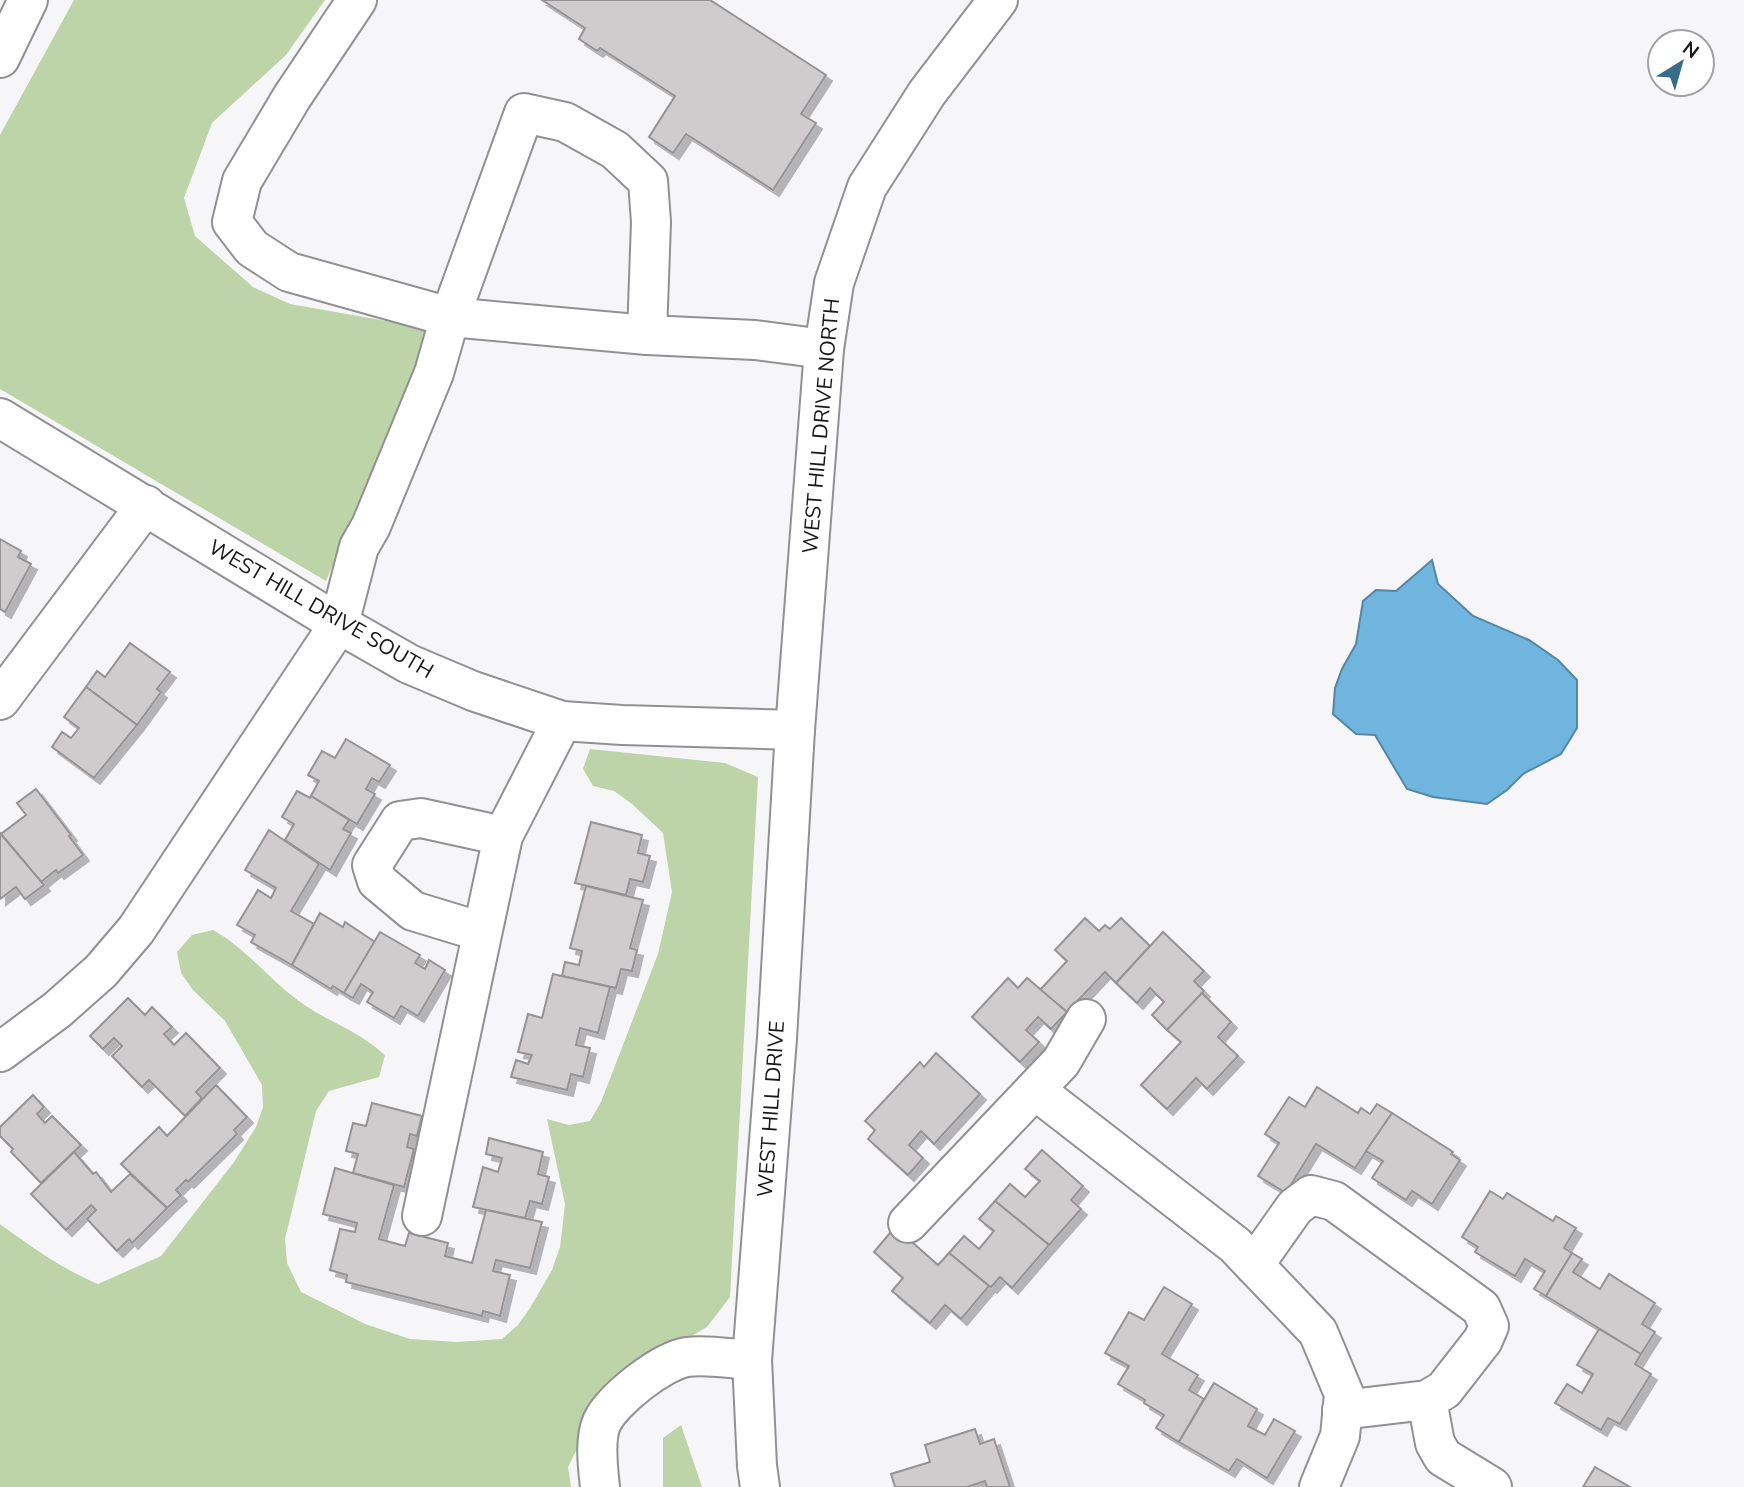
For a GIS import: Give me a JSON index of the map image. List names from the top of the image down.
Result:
{
  "streets": {
    "street": ["WEST HILL DRIVE NORTH", "WEST HILL DRIVE SOUTH", "WEST HILL DRIVE"]
  },
  "crossings": [
    ["WEST HILL DRIVE NORTH", "WEST HILL DRIVE SOUTH"],
    ["WEST HILL DRIVE NORTH", "WEST HILL DRIVE"],
    ["WEST HILL DRIVE SOUTH", "WEST HILL DRIVE"]
  ],
  "north": "top right"
}
